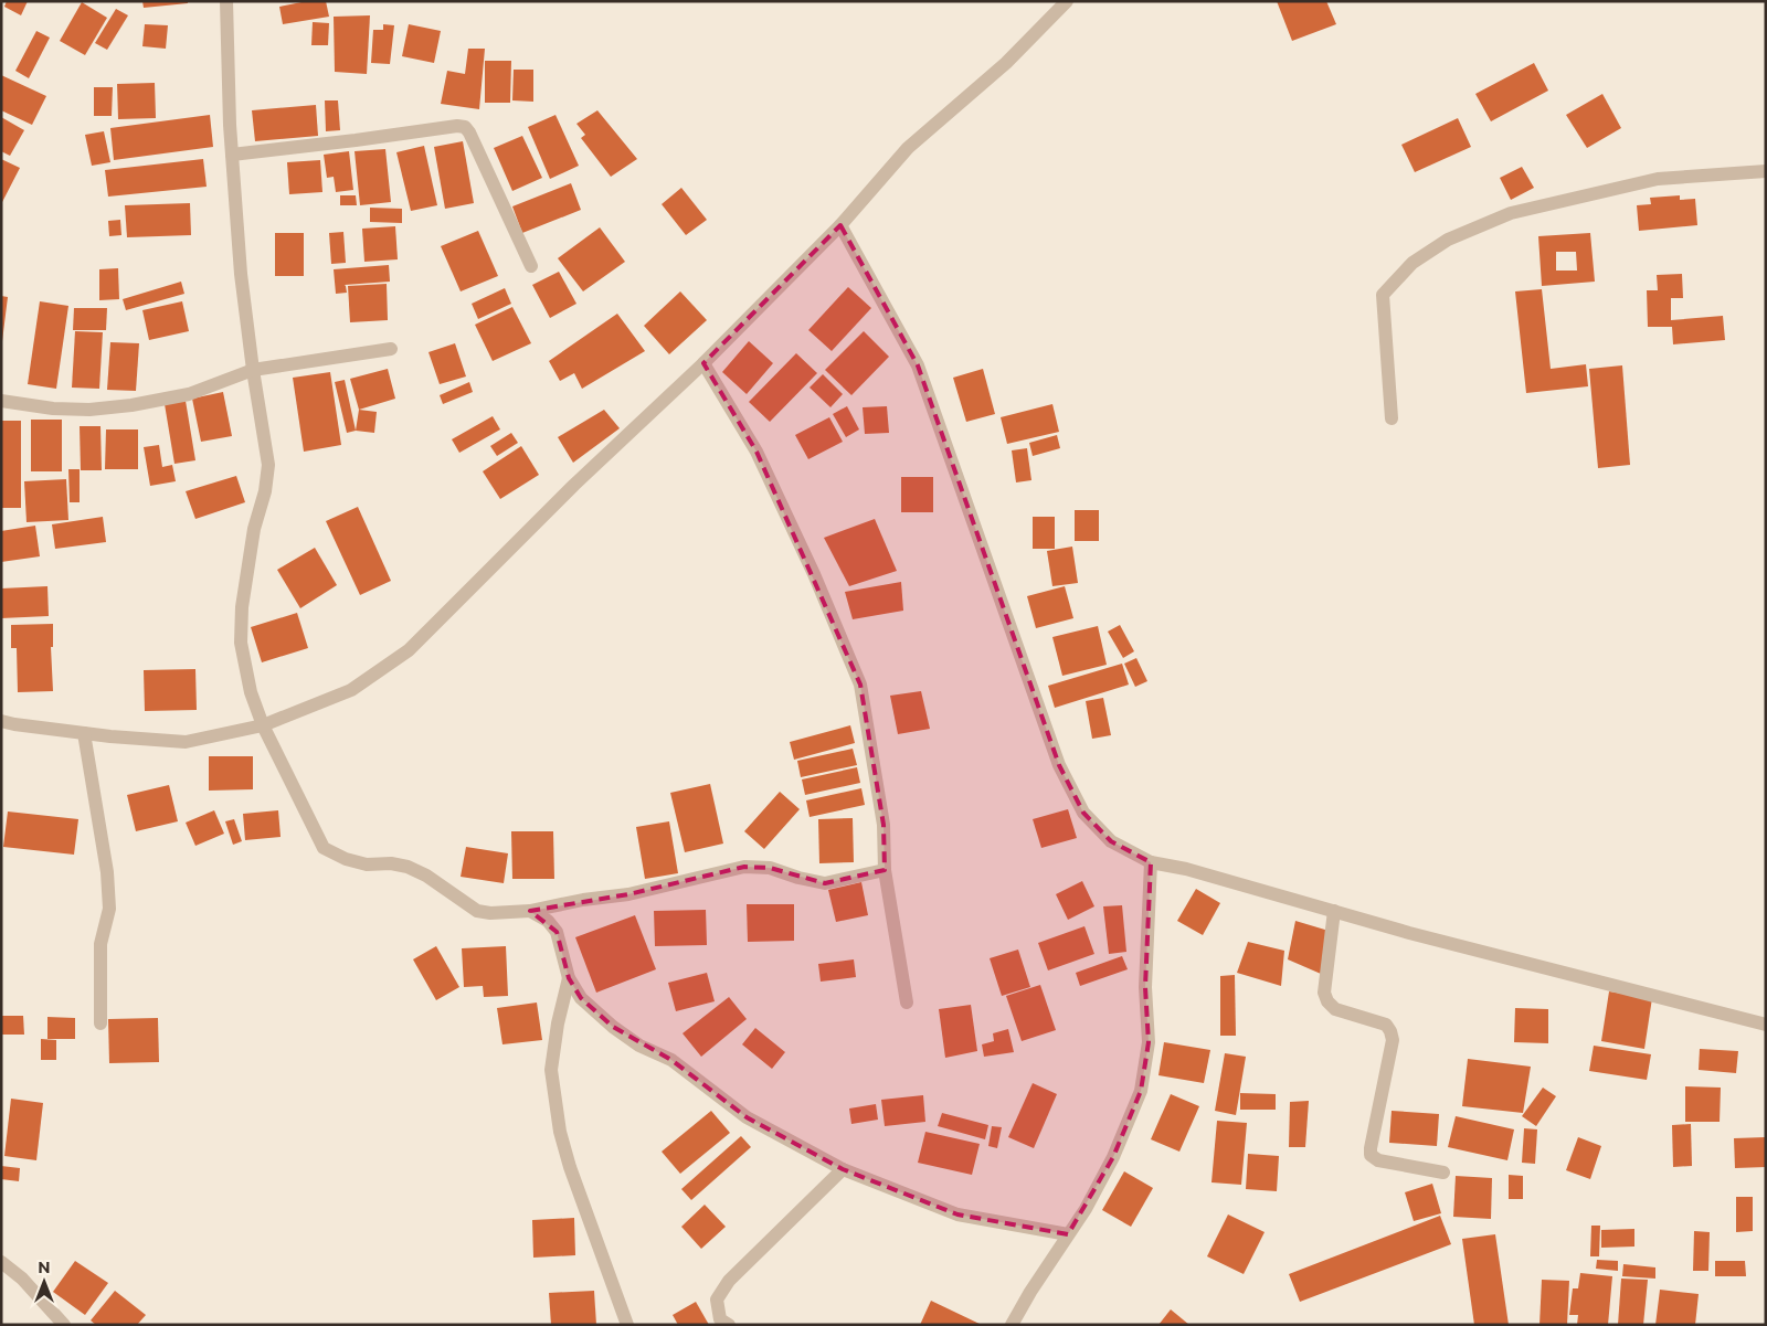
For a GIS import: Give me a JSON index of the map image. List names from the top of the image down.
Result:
{
  "north": "top"
}
